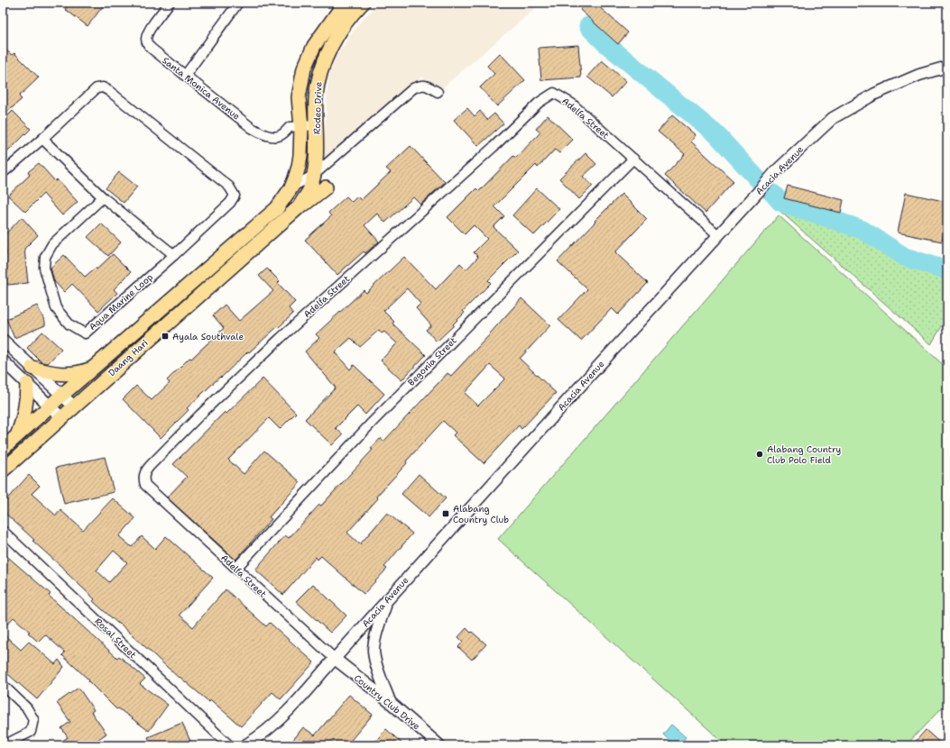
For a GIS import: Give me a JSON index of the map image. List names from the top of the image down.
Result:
{
  "streets": {
    "main road": ["Rodeo Drive", "Daang Hari"],
    "street": [
      "Santa Monica Avenue",
      "Adelfa Street",
      "Acacia Avenue",
      "Aqua Marine Loop",
      "Begonia Street",
      "Rosal Street",
      "Country Club Drive"
    ]
  },
  "crossings": [
    ["Santa Monica Avenue", "Rodeo Drive"],
    ["Rodeo Drive", "Daang Hari"],
    ["Adelfa Street", "Acacia Avenue"],
    ["Adelfa Street", "Begonia Street"],
    ["Adelfa Street", "Country Club Drive"],
    ["Acacia Avenue", "Country Club Drive"]
  ],
  "places": {
    "transit": ["Ayala Southvale", "Alabang Country Club"],
    "other": ["Alabang Country Club Polo Field"]
  }
}
